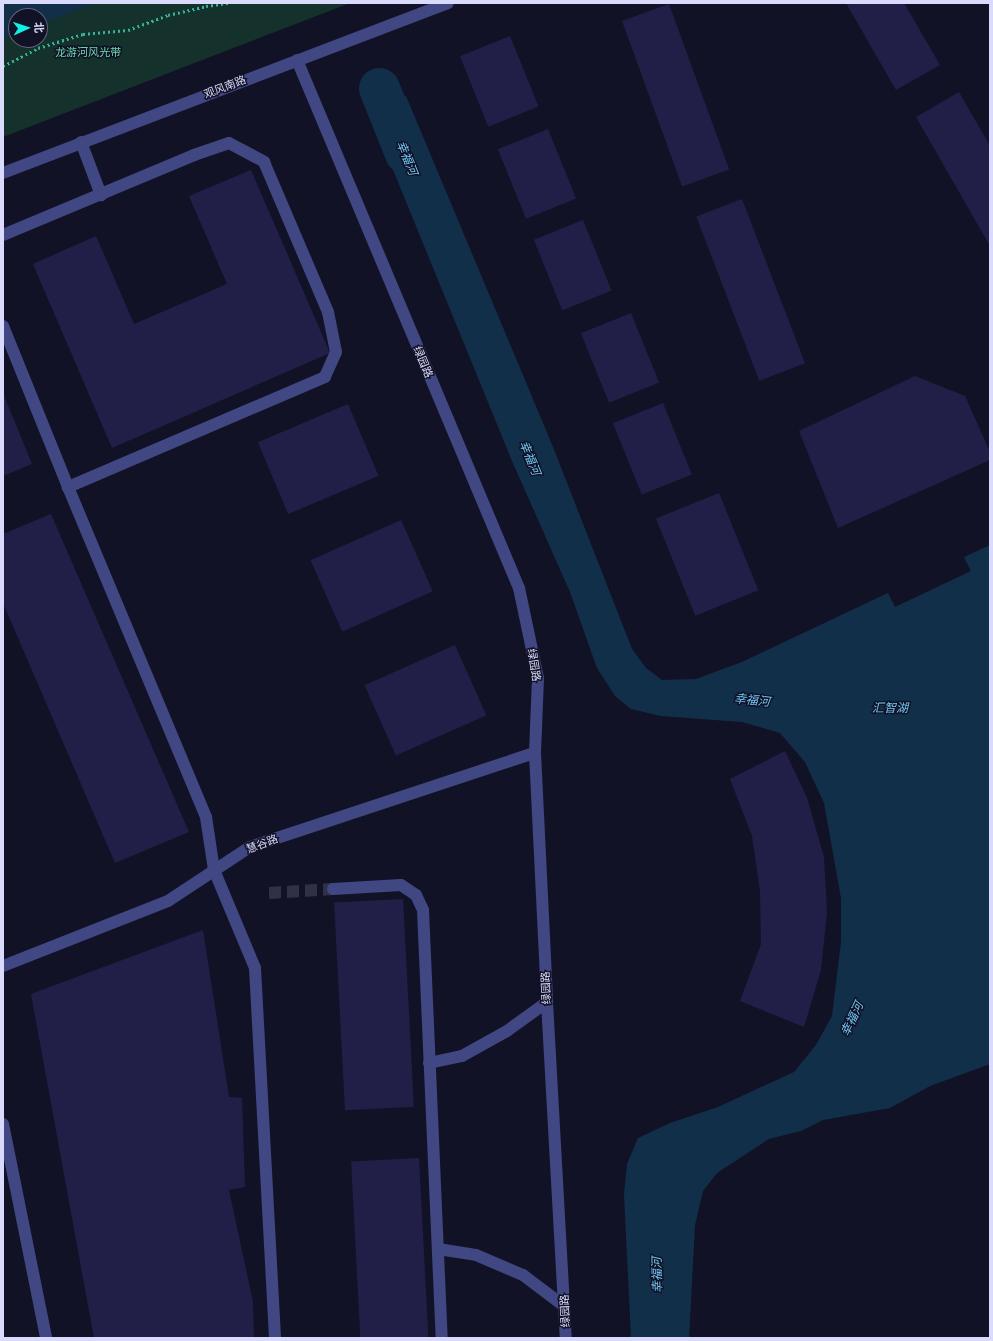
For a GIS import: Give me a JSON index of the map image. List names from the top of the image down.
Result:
{
  "streets": {
    "street": ["观风南路", "绿园路", "慧谷路"]
  },
  "crossings": [
    ["观风南路", "绿园路"],
    ["绿园路", "慧谷路"]
  ],
  "water": ["幸福河", "汇智湖"],
  "parks": ["龙游河风光带"],
  "north": "right"
}
